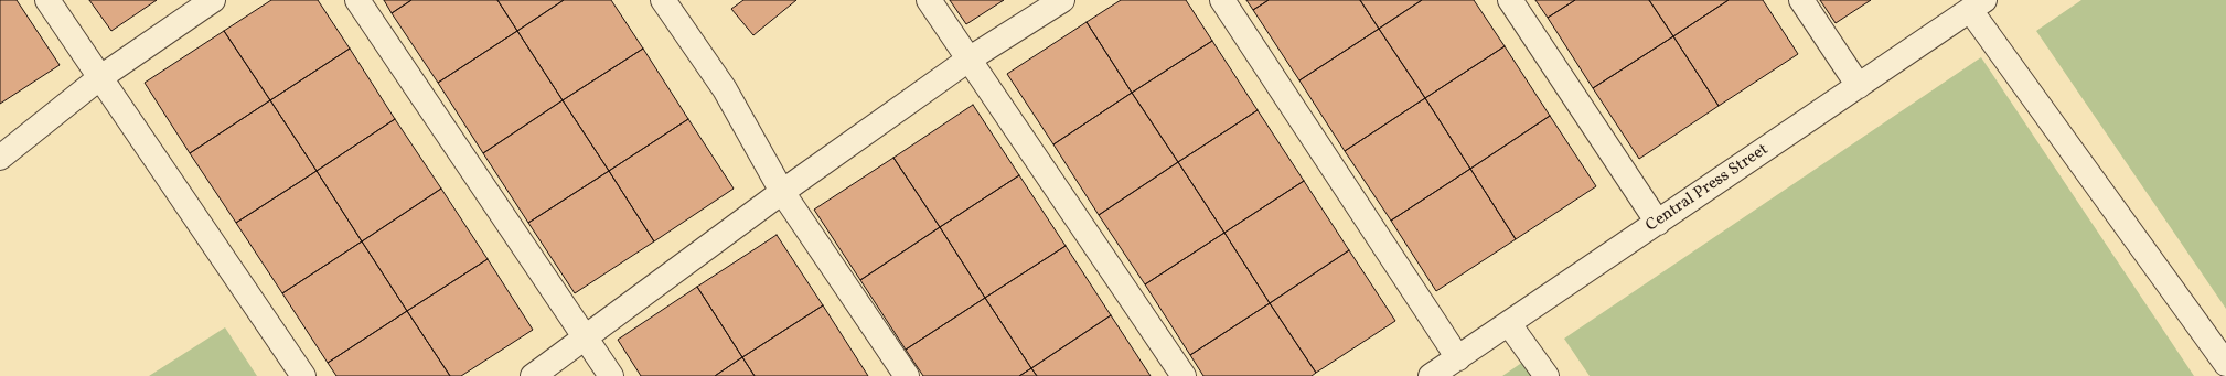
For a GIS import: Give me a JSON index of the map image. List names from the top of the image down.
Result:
{
  "streets": {
    "street": ["Central Press Street"]
  }
}
